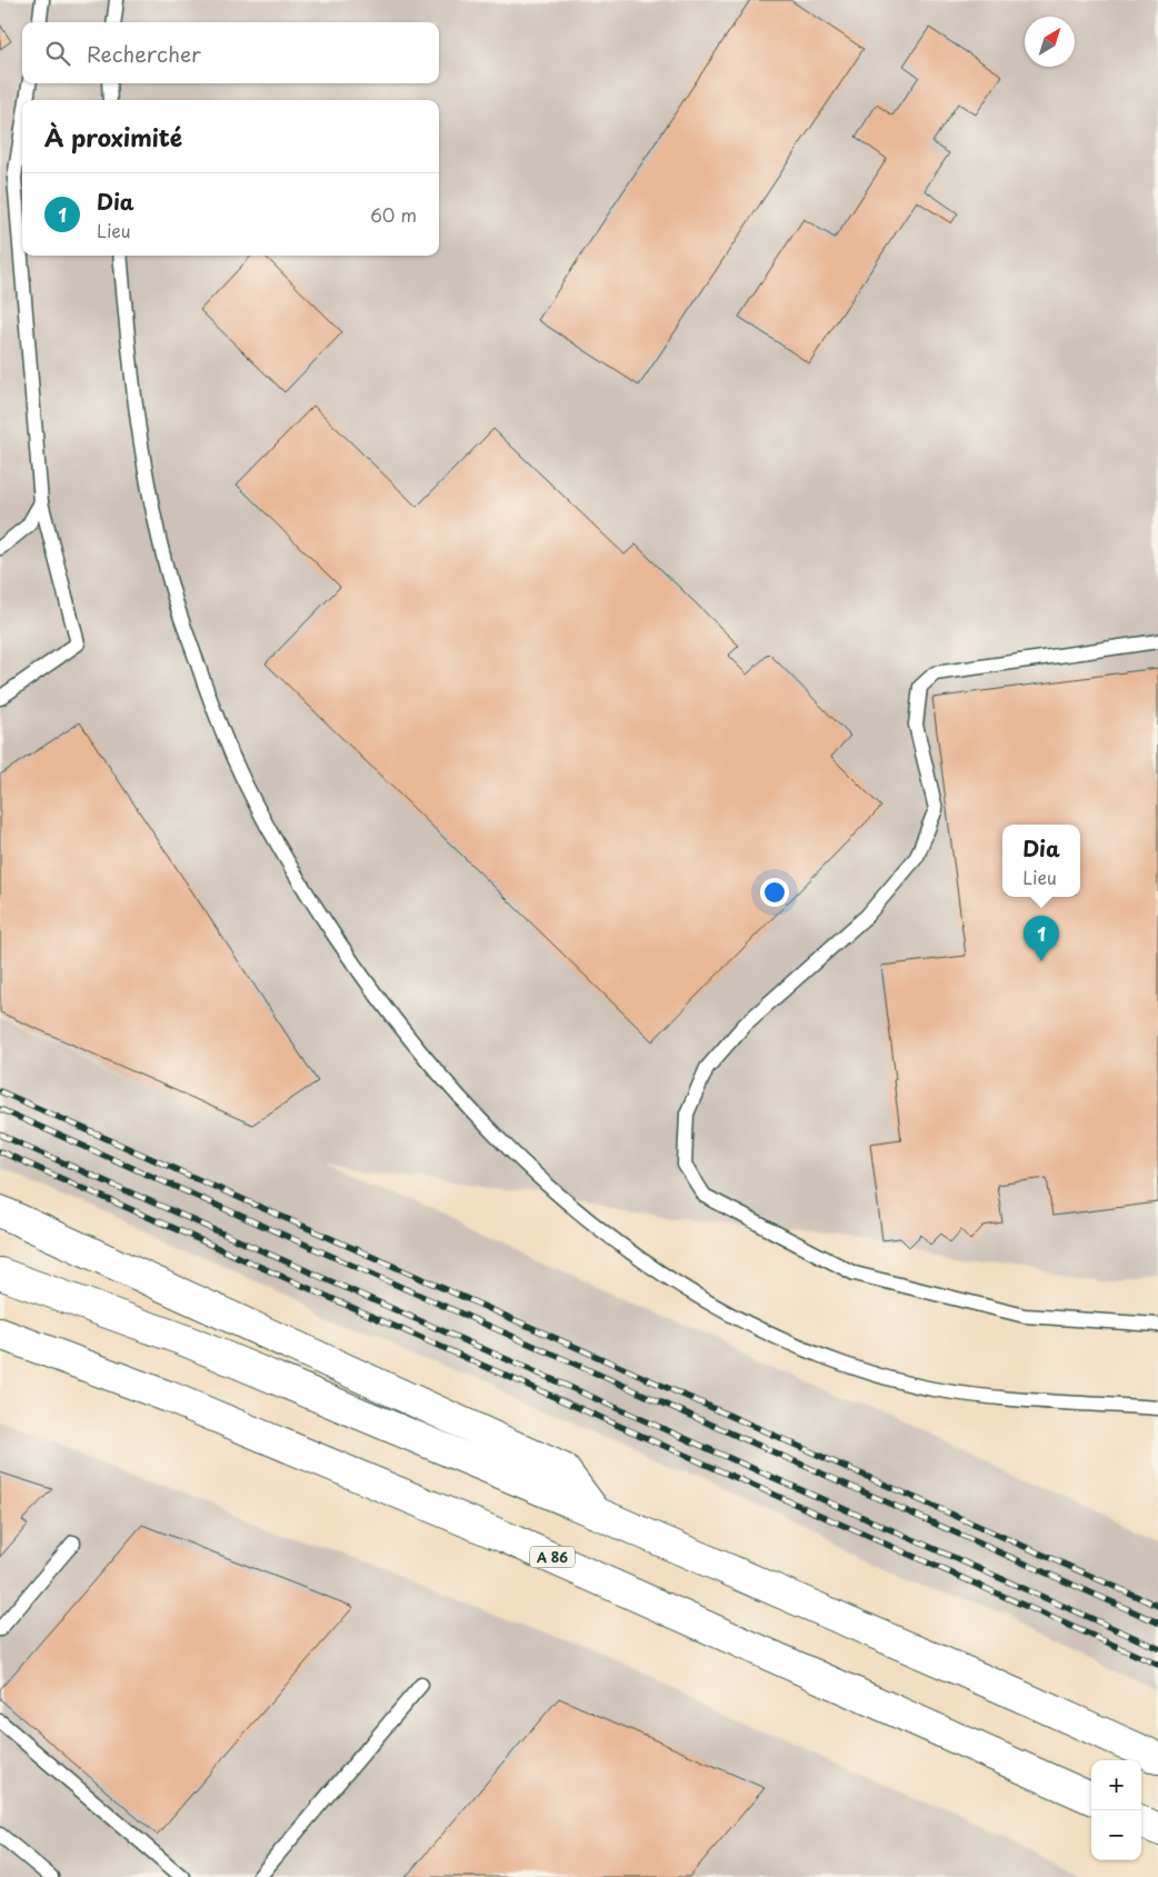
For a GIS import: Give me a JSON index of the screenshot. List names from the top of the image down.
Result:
{
  "streets": {
    "highway": ["A 86"]
  },
  "north": "top right",
  "page": {
    "search": "Rechercher",
    "heading": "À proximité",
    "list": [
      {
        "mark": "1",
        "name": "Dia",
        "note": "Lieu",
        "value": "60 m"
      }
    ],
    "popup": ["Dia", "Lieu"],
    "pins": "1",
    "map_buttons": ["+", "−"]
  }
}
